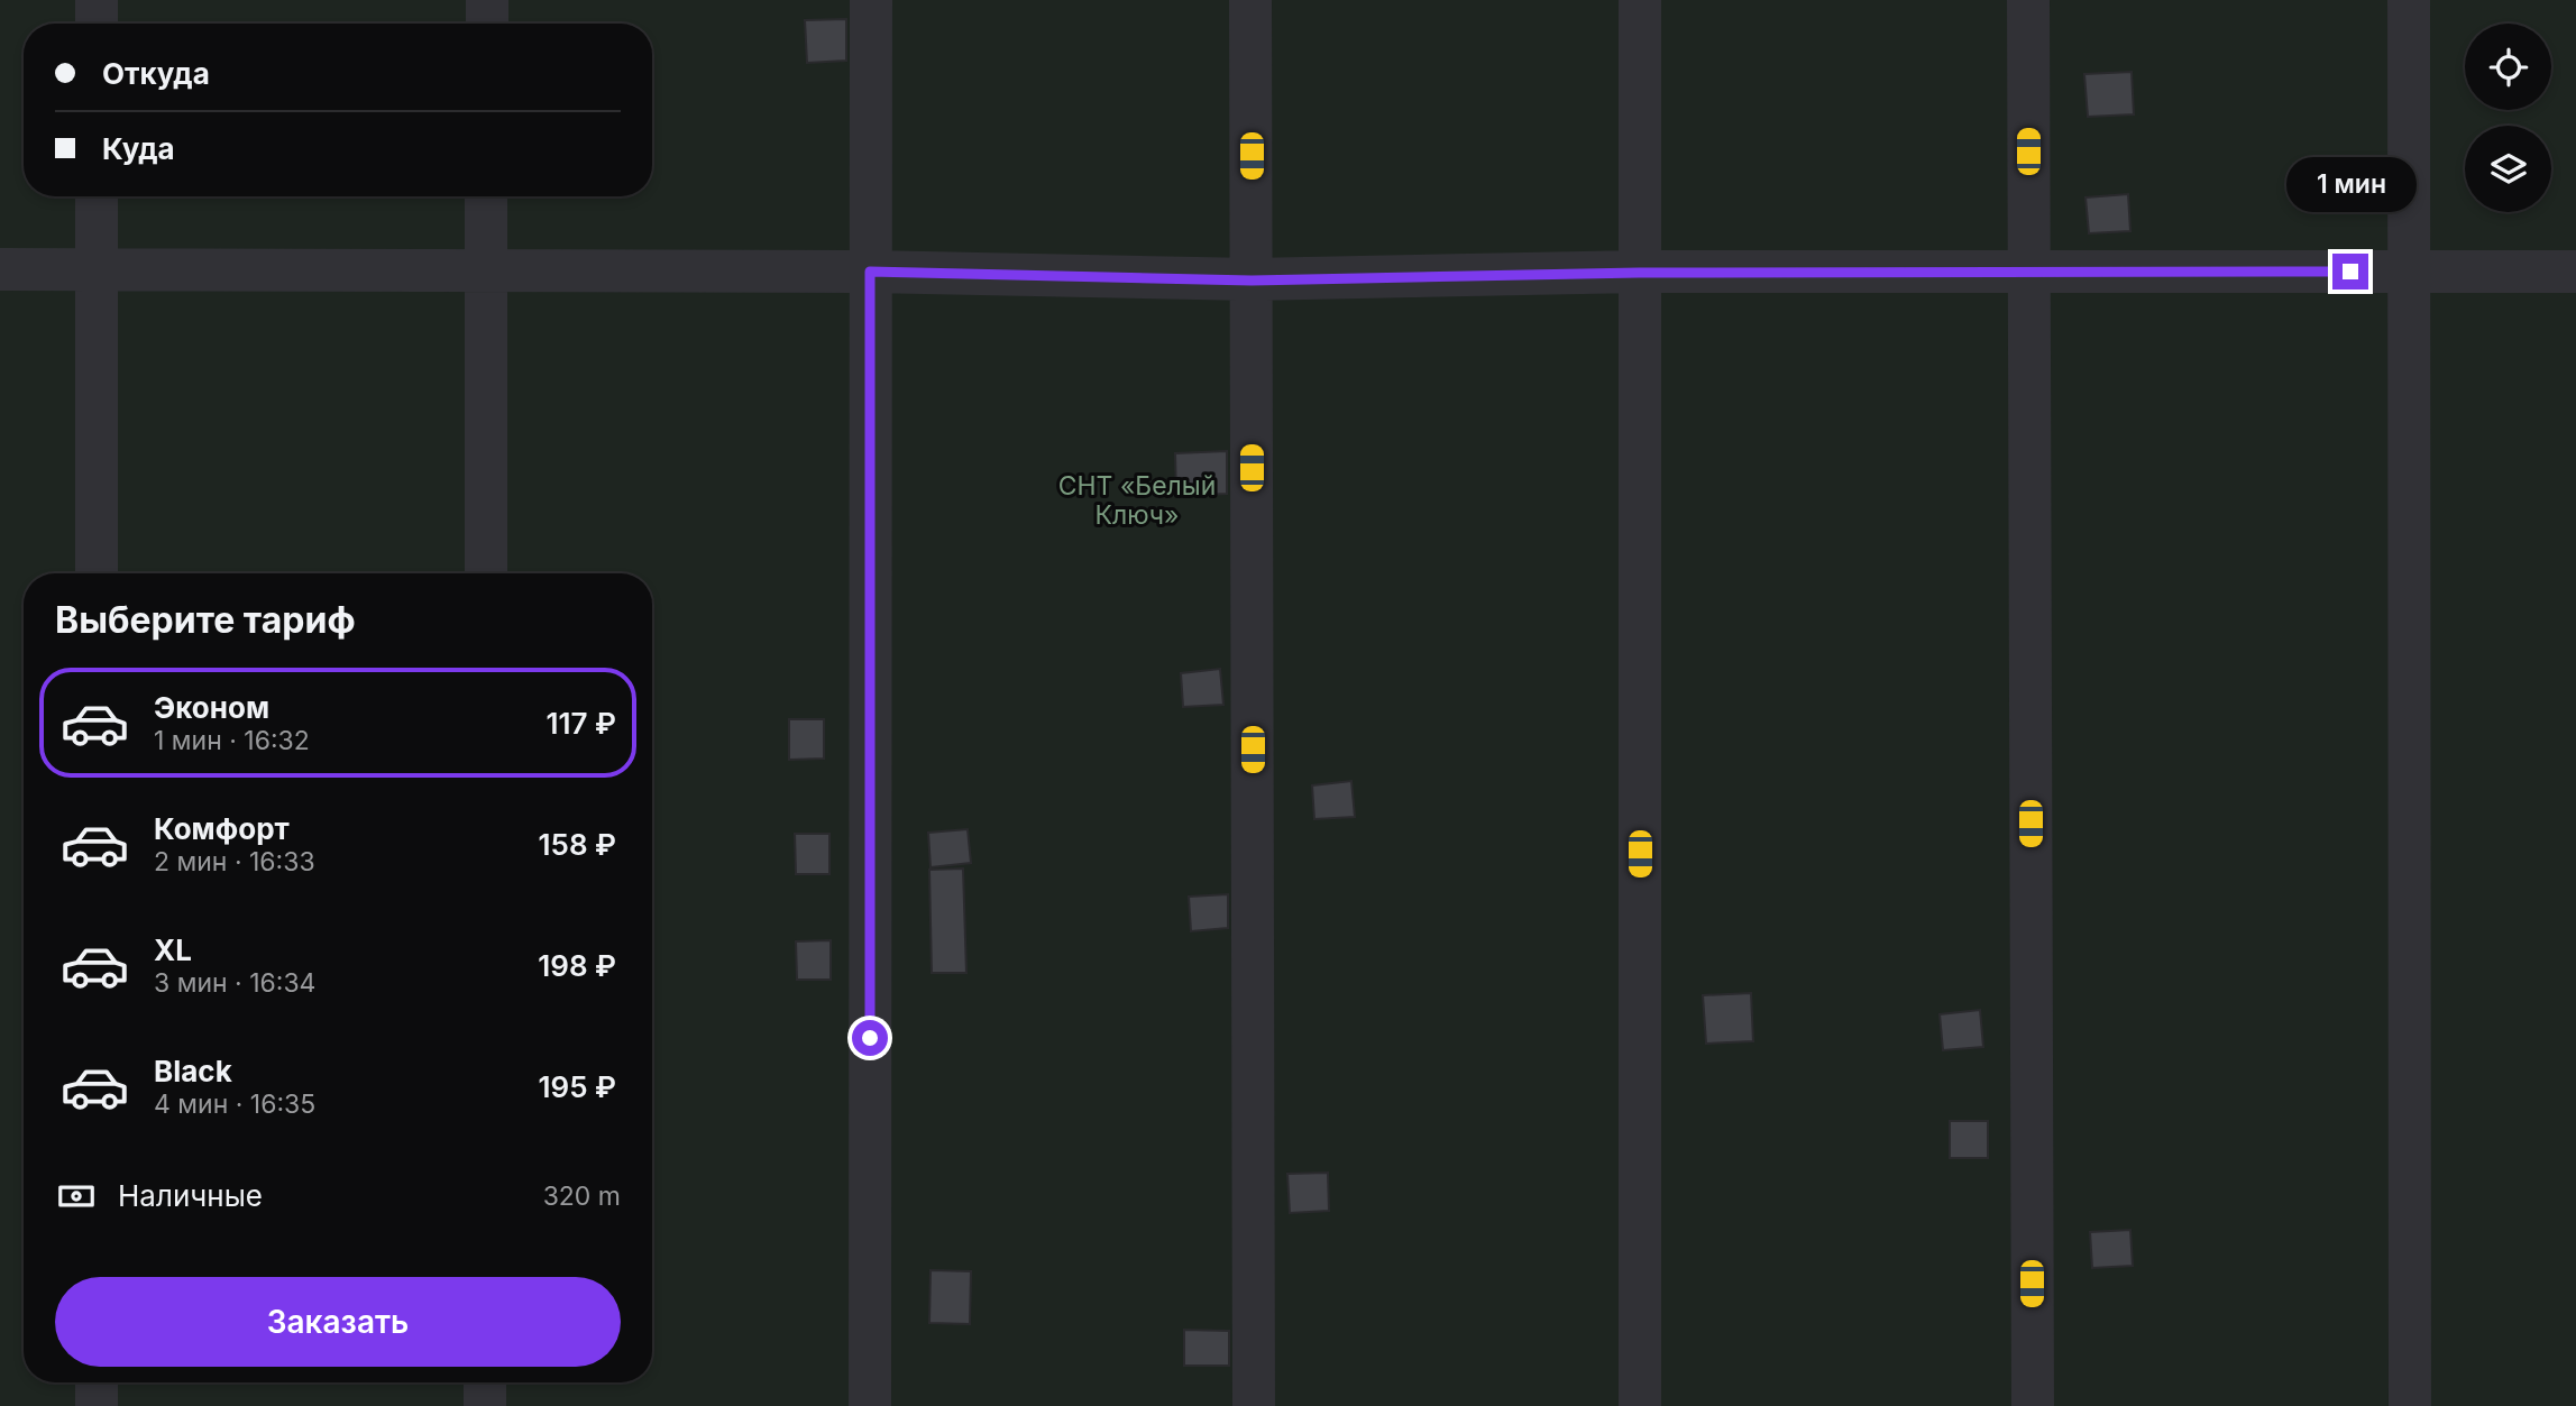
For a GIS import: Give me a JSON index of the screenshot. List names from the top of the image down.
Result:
{
  "parks": ["СНТ «Белый Ключ»"],
  "page": {
    "banner": ["Откуда", "Куда"],
    "bubble": "1 мин",
    "heading": "Выберите тариф",
    "list": [
      {
        "name": "Эконом",
        "note": "1 мин · 16:32",
        "value": "117 ₽"
      },
      {
        "name": "Комфорт",
        "note": "2 мин · 16:33",
        "value": "158 ₽"
      },
      {
        "name": "XL",
        "note": "3 мин · 16:34",
        "value": "198 ₽"
      },
      {
        "name": "Black",
        "note": "4 мин · 16:35",
        "value": "195 ₽"
      }
    ],
    "pay": ["Наличные", "320 m"],
    "buttons": "Заказать"
  }
}
